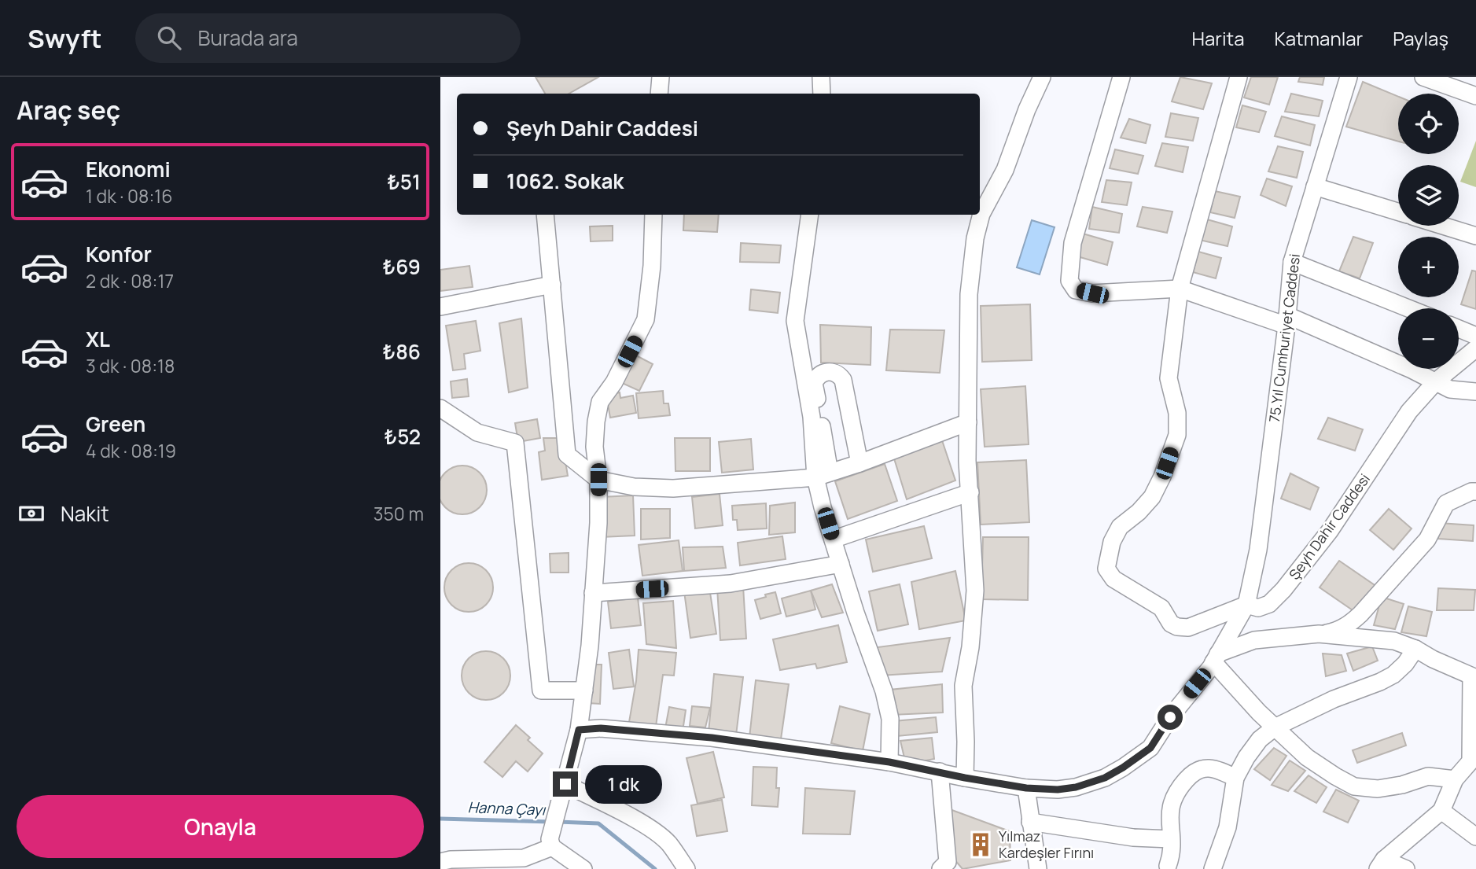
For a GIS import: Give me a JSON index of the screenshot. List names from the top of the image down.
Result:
{
  "streets": {
    "street": ["75.Yıl Cumhuriyet Caddesi", "Şeyh Dahir Caddesi"]
  },
  "crossings": [
    ["75.Yıl Cumhuriyet Caddesi", "Şeyh Dahir Caddesi"]
  ],
  "water": ["Hanna Çayı"],
  "places": {
    "building": ["Yılmaz Kardeşler Fırını"]
  },
  "page": {
    "header": "Swyft",
    "search": "Burada ara",
    "nav": ["Harita", "Katmanlar", "Paylaş"],
    "heading": "Araç seç",
    "map_buttons": ["+", "−"],
    "banner": ["Şeyh Dahir Caddesi", "1062. Sokak"],
    "list": [
      {
        "name": "Ekonomi",
        "note": "1 dk · 08:16",
        "value": "₺51"
      },
      {
        "name": "Konfor",
        "note": "2 dk · 08:17",
        "value": "₺69"
      },
      {
        "name": "XL",
        "note": "3 dk · 08:18",
        "value": "₺86"
      },
      {
        "name": "Green",
        "note": "4 dk · 08:19",
        "value": "₺52"
      }
    ],
    "pay": ["Nakit", "350 m"],
    "bubble": "1 dk",
    "buttons": "Onayla"
  }
}
